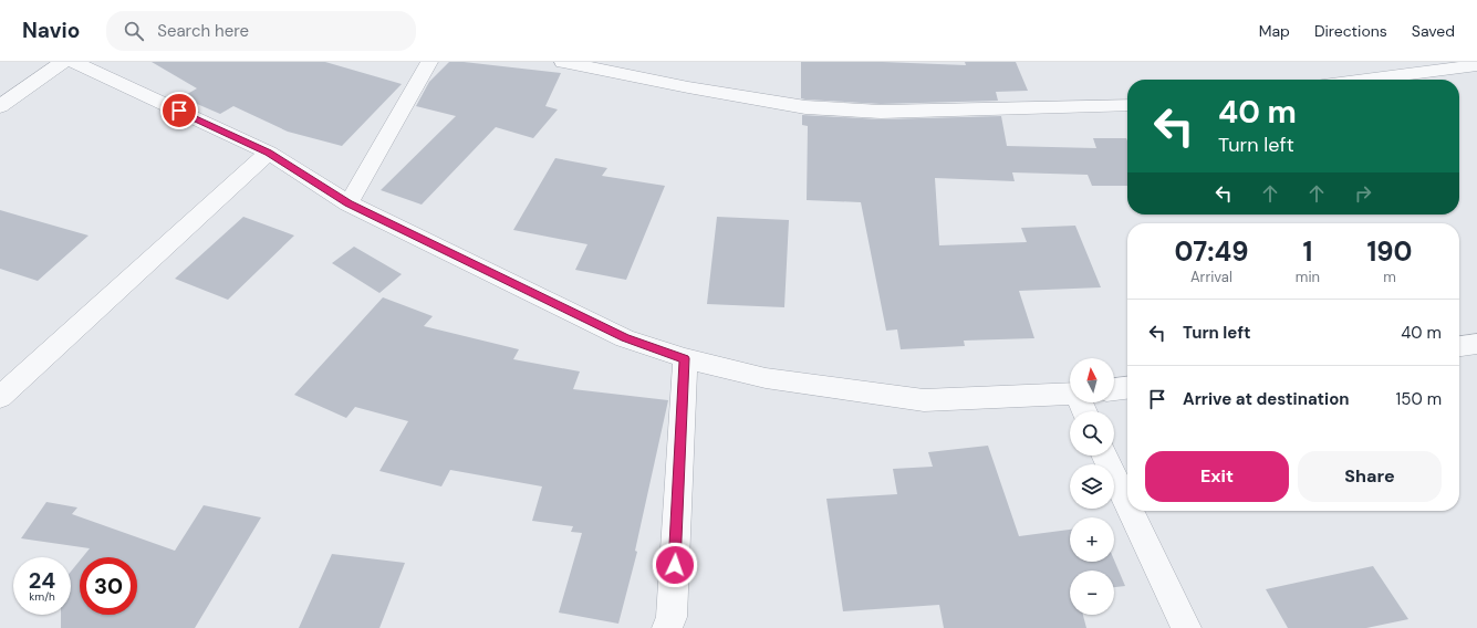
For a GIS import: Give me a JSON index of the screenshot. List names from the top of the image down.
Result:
{
  "north": "top",
  "page": {
    "header": "Navio",
    "search": "Search here",
    "nav": ["Map", "Directions", "Saved"],
    "turn": ["40 m", "Turn left"],
    "eta": [
      "07:49",
      "Arrival",
      "1",
      "min",
      "190",
      "m"
    ],
    "list": [
      {
        "name": "Turn left",
        "value": "40 m"
      },
      {
        "name": "Arrive at destination",
        "value": "150 m"
      }
    ],
    "map_buttons": ["+", "−"],
    "buttons": ["Exit", "Share"],
    "speed": "24 km/h",
    "limit": "30"
  }
}
